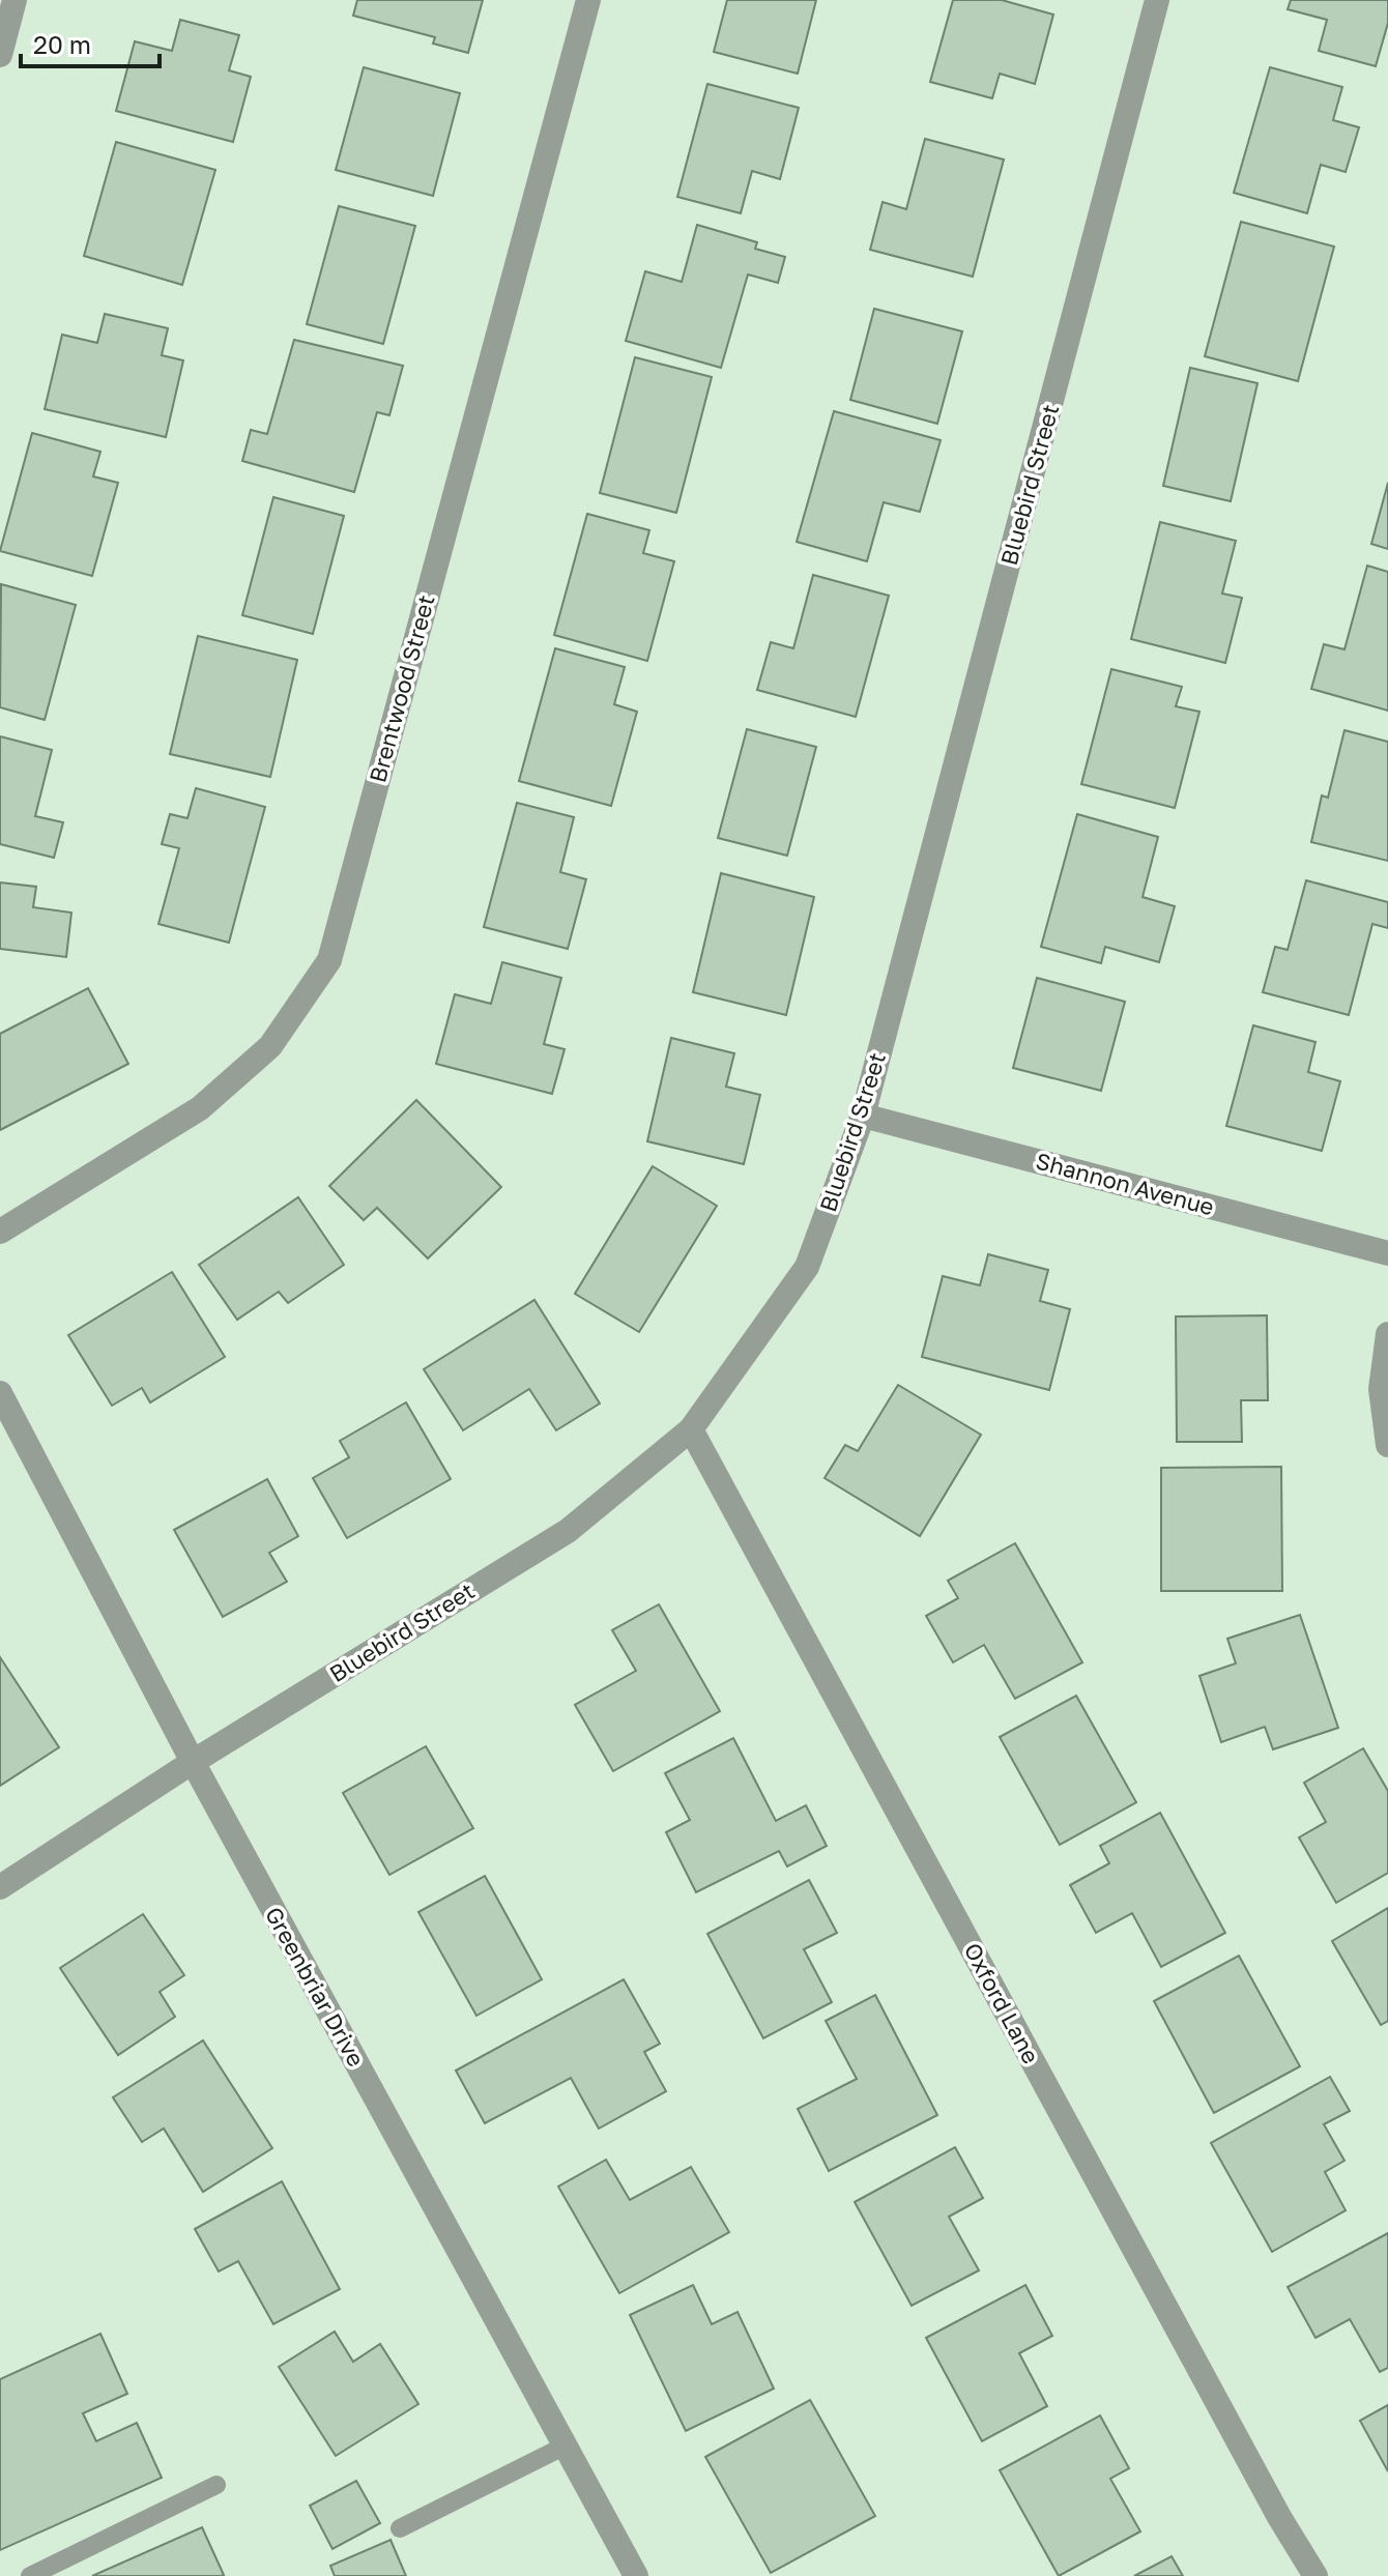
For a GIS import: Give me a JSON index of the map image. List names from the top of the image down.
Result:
{
  "streets": {
    "street": [
      "Bluebird Street",
      "Brentwood Street",
      "Shannon Avenue",
      "Greenbriar Drive",
      "Oxford Lane"
    ]
  },
  "crossings": [
    ["Bluebird Street", "Shannon Avenue"],
    ["Bluebird Street", "Greenbriar Drive"],
    ["Bluebird Street", "Oxford Lane"]
  ],
  "scale_bar": "20 m"
}
